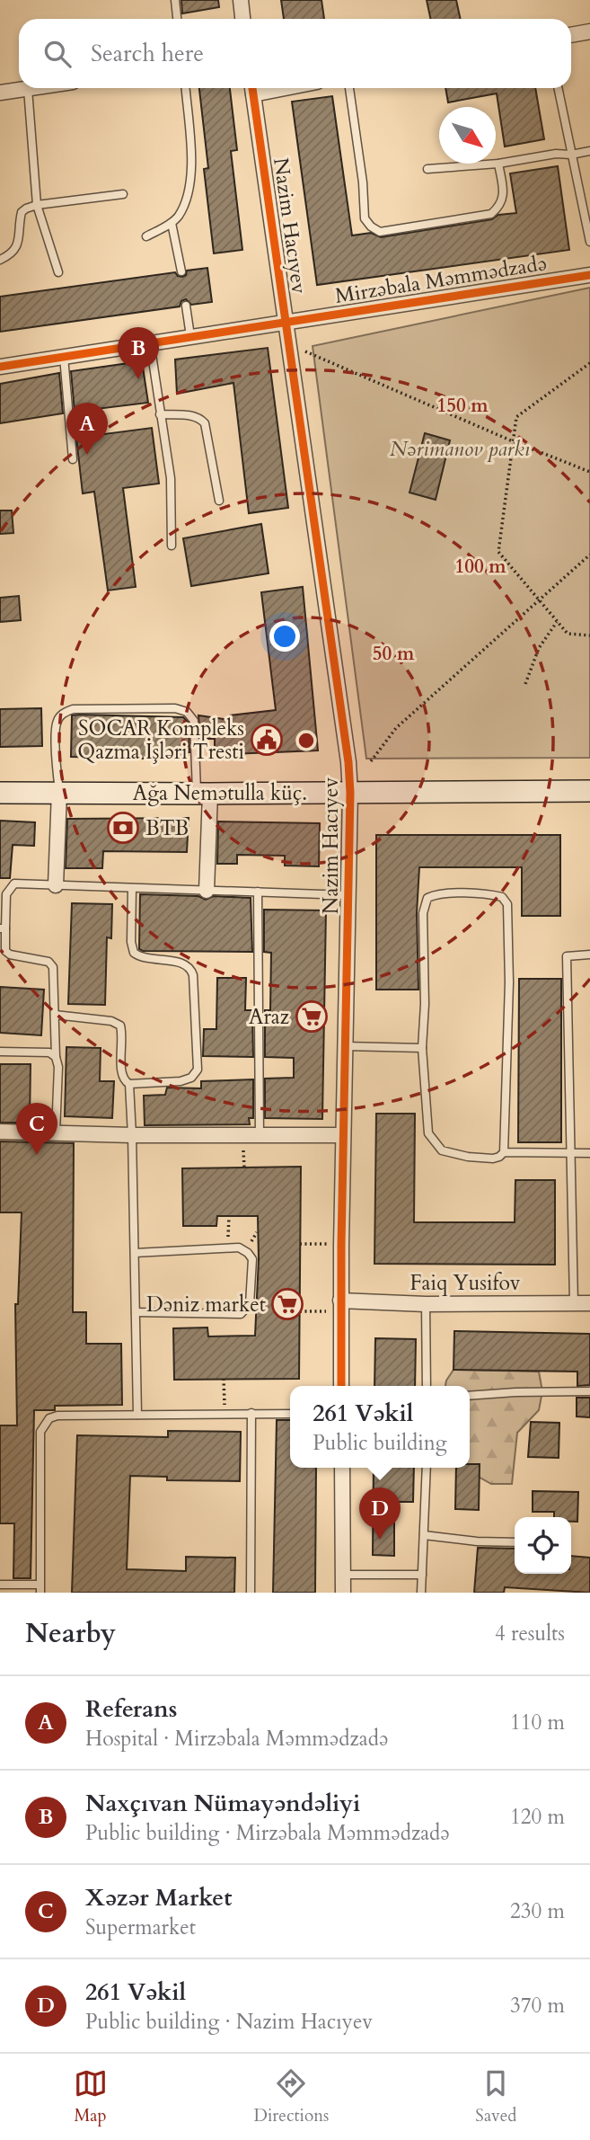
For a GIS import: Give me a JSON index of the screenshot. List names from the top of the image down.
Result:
{
  "streets": {
    "street": [
      "Nazim Hacıyev",
      "Mirzəbala Məmmədzadə",
      "Ağa Nemətulla küç.",
      "Faiq Yusifov"
    ]
  },
  "crossings": [
    ["Nazim Hacıyev", "Mirzəbala Məmmədzadə"],
    ["Nazim Hacıyev", "Ağa Nemətulla küç."],
    ["Nazim Hacıyev", "Faiq Yusifov"]
  ],
  "parks": ["Nərimanov parkı"],
  "places": {
    "public building": ["SOCAR Kompleks Qazma İşləri Tresti"],
    "bank": ["BTB"],
    "supermarket": ["Araz", "Dəniz market"]
  },
  "north": "bottom right",
  "page": {
    "search": "Search here",
    "pins": [
      "B",
      "A",
      "C",
      "D"
    ],
    "popup": ["261 Vəkil", "Public building"],
    "heading": ["Nearby", "4 results"],
    "list": [
      {
        "mark": "A",
        "name": "Referans",
        "note": "Hospital · Mirzəbala Məmmədzadə",
        "value": "110 m"
      },
      {
        "mark": "B",
        "name": "Naxçıvan Nümayəndəliyi",
        "note": "Public building · Mirzəbala Məmmədzadə",
        "value": "120 m"
      },
      {
        "mark": "C",
        "name": "Xəzər Market",
        "note": "Supermarket",
        "value": "230 m"
      },
      {
        "mark": "D",
        "name": "261 Vəkil",
        "note": "Public building · Nazim Hacıyev",
        "value": "370 m"
      }
    ],
    "nav": ["Map", "Directions", "Saved"]
  },
  "rings": ["150 m", "100 m", "50 m"]
}
